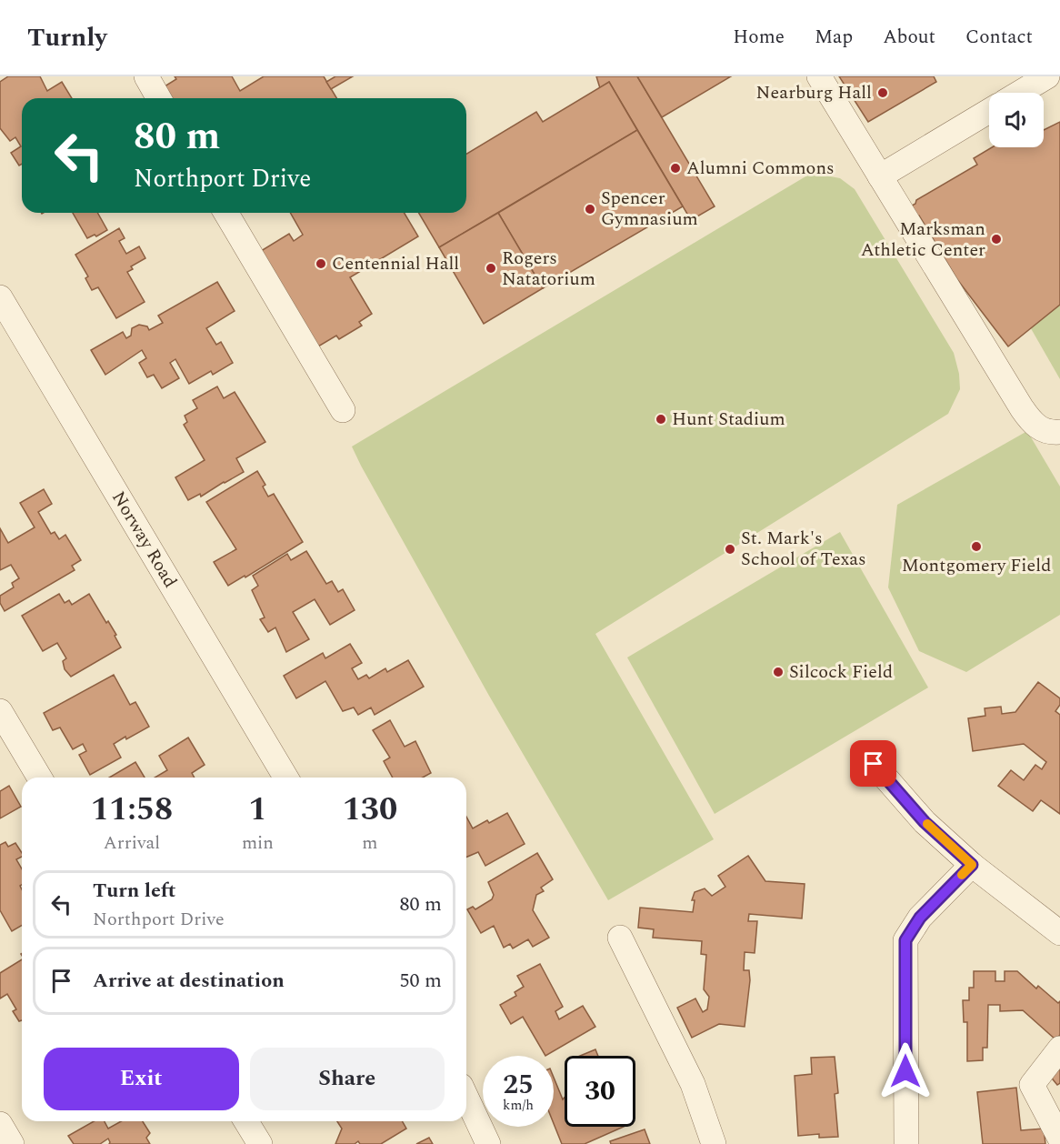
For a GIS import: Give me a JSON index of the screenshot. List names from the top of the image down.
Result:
{
  "streets": {
    "street": ["Norway Road"]
  },
  "places": [
    "Nearburg Hall",
    "Alumni Commons",
    "Spencer Gymnasium",
    "Marksman Athletic Center",
    "Centennial Hall",
    "Rogers Natatorium",
    "Hunt Stadium",
    "Montgomery Field",
    "St. Mark's School of Texas",
    "Silcock Field"
  ],
  "page": {
    "header": "Turnly",
    "nav": [
      "Home",
      "Map",
      "About",
      "Contact"
    ],
    "turn": ["80 m", "Northport Drive"],
    "eta": [
      "11:58",
      "Arrival",
      "1",
      "min",
      "130",
      "m"
    ],
    "list": [
      {
        "name": "Turn left",
        "note": "Northport Drive",
        "value": "80 m"
      },
      {
        "name": "Arrive at destination",
        "value": "50 m"
      }
    ],
    "buttons": ["Exit", "Share"],
    "speed": "25 km/h",
    "limit": "30"
  }
}
